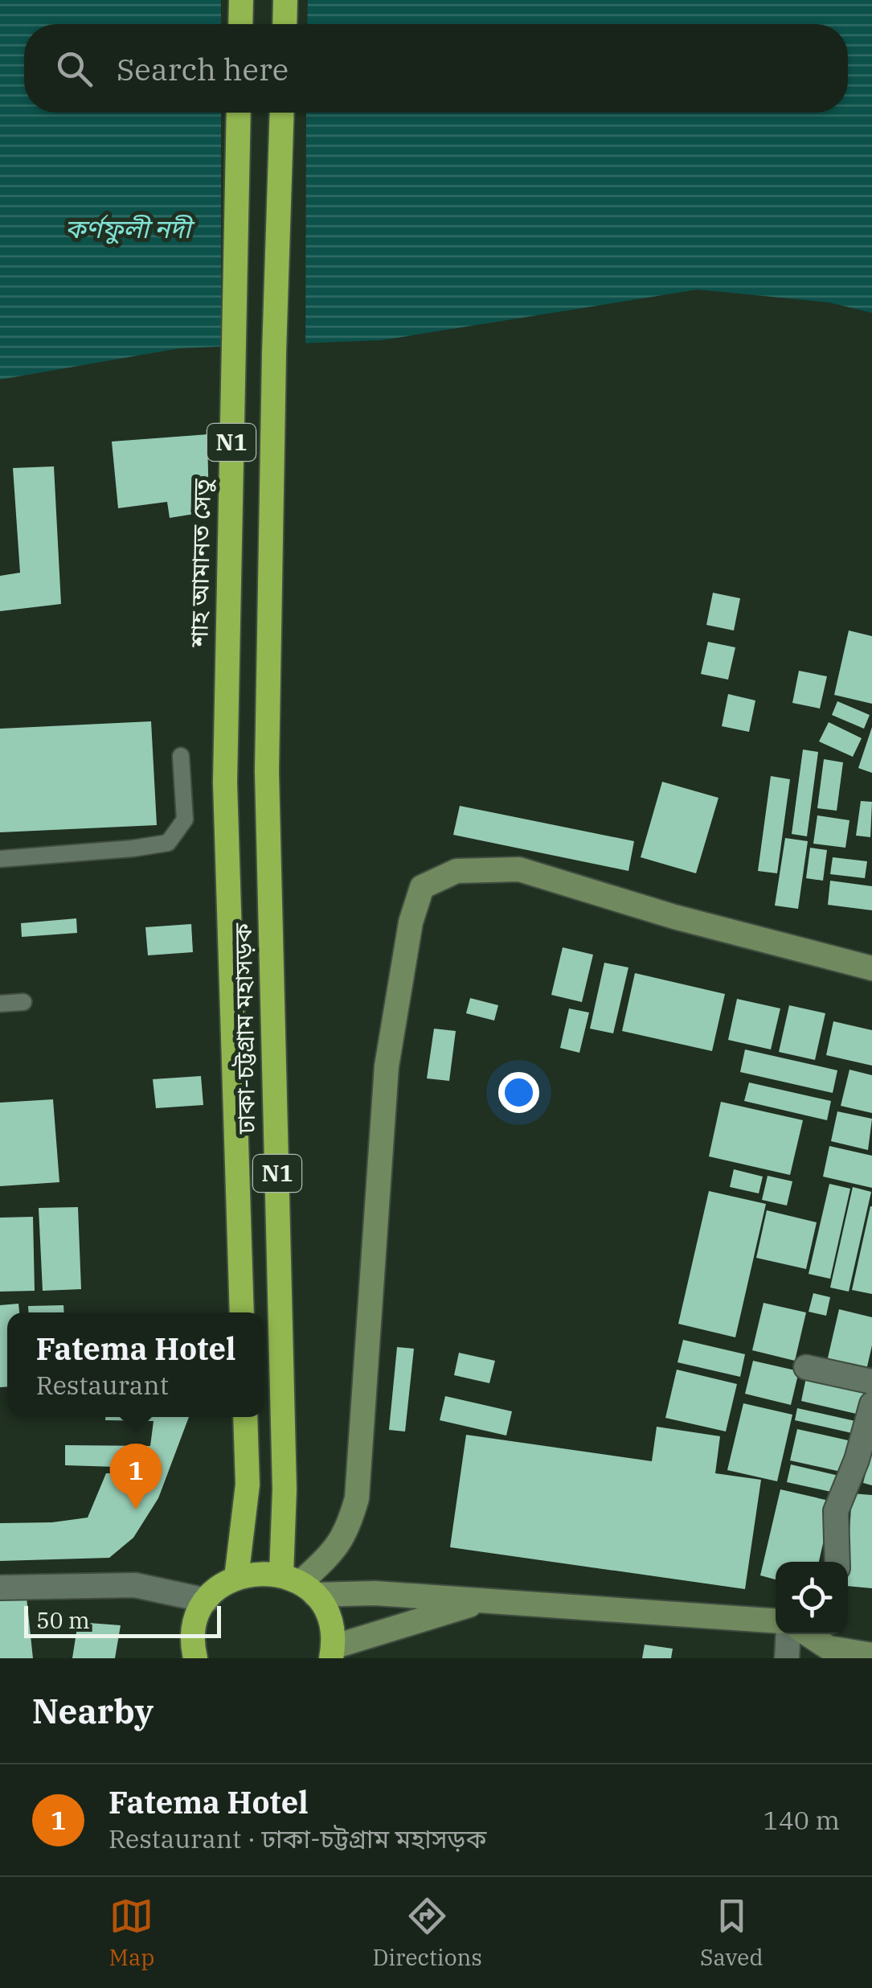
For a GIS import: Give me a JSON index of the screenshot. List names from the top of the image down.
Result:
{
  "streets": {
    "highway": ["N1", "শাহ আমানত সেতু", "ঢাকা-চট্টগ্রাম মহাসড়ক"]
  },
  "crossings": [
    ["শাহ আমানত সেতু", "ঢাকা-চট্টগ্রাম মহাসড়ক"]
  ],
  "water": ["কর্ণফুলী নদী"],
  "scale_bar": "50 m",
  "page": {
    "search": "Search here",
    "popup": ["Fatema Hotel", "Restaurant"],
    "pins": "1",
    "scale": "50 m",
    "heading": "Nearby",
    "list": [
      {
        "mark": "1",
        "name": "Fatema Hotel",
        "note": "Restaurant · ঢাকা-চট্টগ্রাম মহাসড়ক",
        "value": "140 m"
      }
    ],
    "nav": ["Map", "Directions", "Saved"]
  }
}
